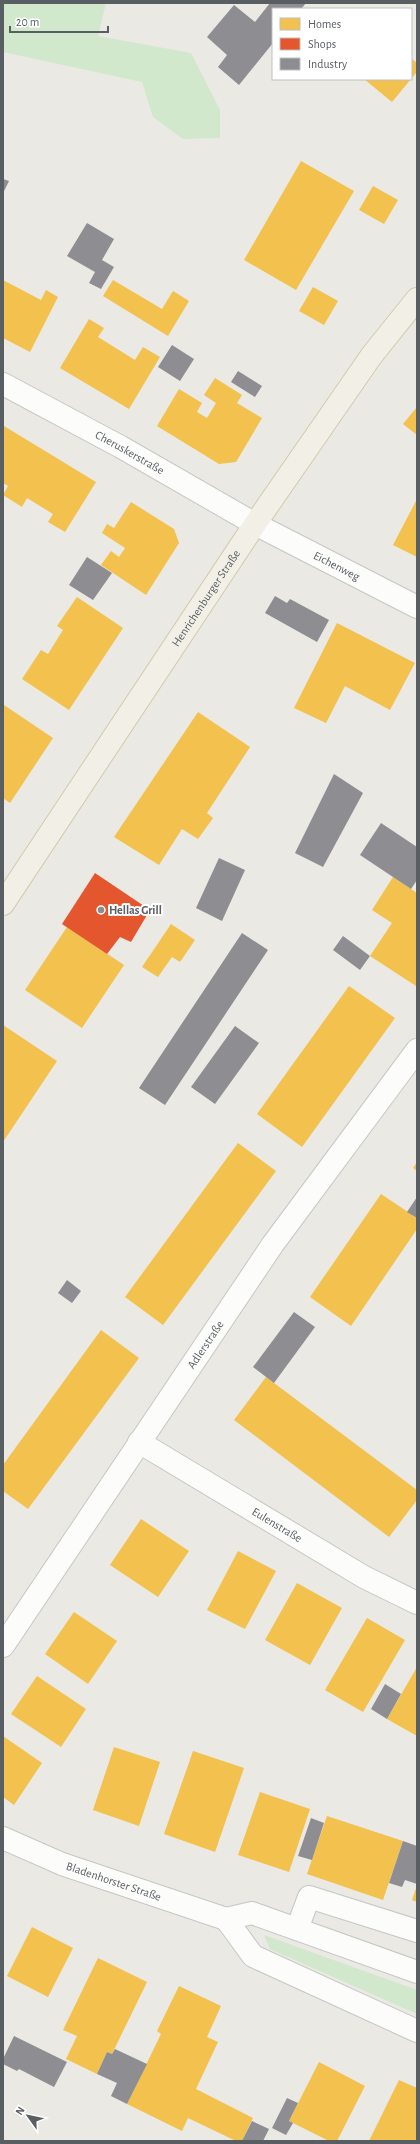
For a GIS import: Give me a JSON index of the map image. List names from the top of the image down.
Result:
{
  "streets": {
    "main road": ["Henrichenburger Straße"],
    "street": [
      "Cheruskerstraße",
      "Eichenweg",
      "Adlerstraße",
      "Eulenstraße",
      "Bladenhorster Straße"
    ]
  },
  "crossings": [
    ["Cheruskerstraße", "Eichenweg"],
    ["Cheruskerstraße", "Henrichenburger Straße"],
    ["Eichenweg", "Henrichenburger Straße"],
    ["Adlerstraße", "Eulenstraße"]
  ],
  "places": ["Hellas Grill"],
  "legend": ["Homes", "Shops", "Industry"],
  "scale_bar": "20 m",
  "north": "top left"
}
